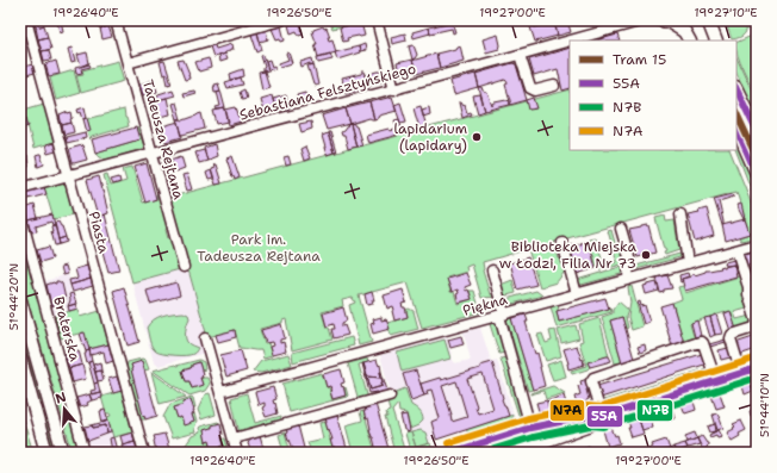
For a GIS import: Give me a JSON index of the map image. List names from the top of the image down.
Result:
{
  "streets": {
    "street": [
      "Sebastiana Felsztyńskiego",
      "Tadeusza Rejtana",
      "Piasta",
      "Piękna",
      "Braterska"
    ]
  },
  "crossings": [
    ["Sebastiana Felsztyńskiego", "Tadeusza Rejtana"],
    ["Sebastiana Felsztyńskiego", "Piasta"]
  ],
  "parks": ["Park im. Tadeusza Rejtana"],
  "places": ["lapidarium (lapidary)", "Biblioteka Miejska w Łodzi, Filia Nr 73"],
  "lines": [
    "transit line 55A",
    "tram line 15",
    "transit line N7A",
    "transit line N7B"
  ],
  "legend": [
    "Tram 15",
    "55A",
    "N7B",
    "N7A"
  ],
  "north": "top",
  "coordinates": [
    "19°26'40\"E",
    "19°26'50\"E",
    "19°27'00\"E",
    "19°27'10\"E",
    "51°44'20\"N",
    "51°44'10\"N"
  ]
}
